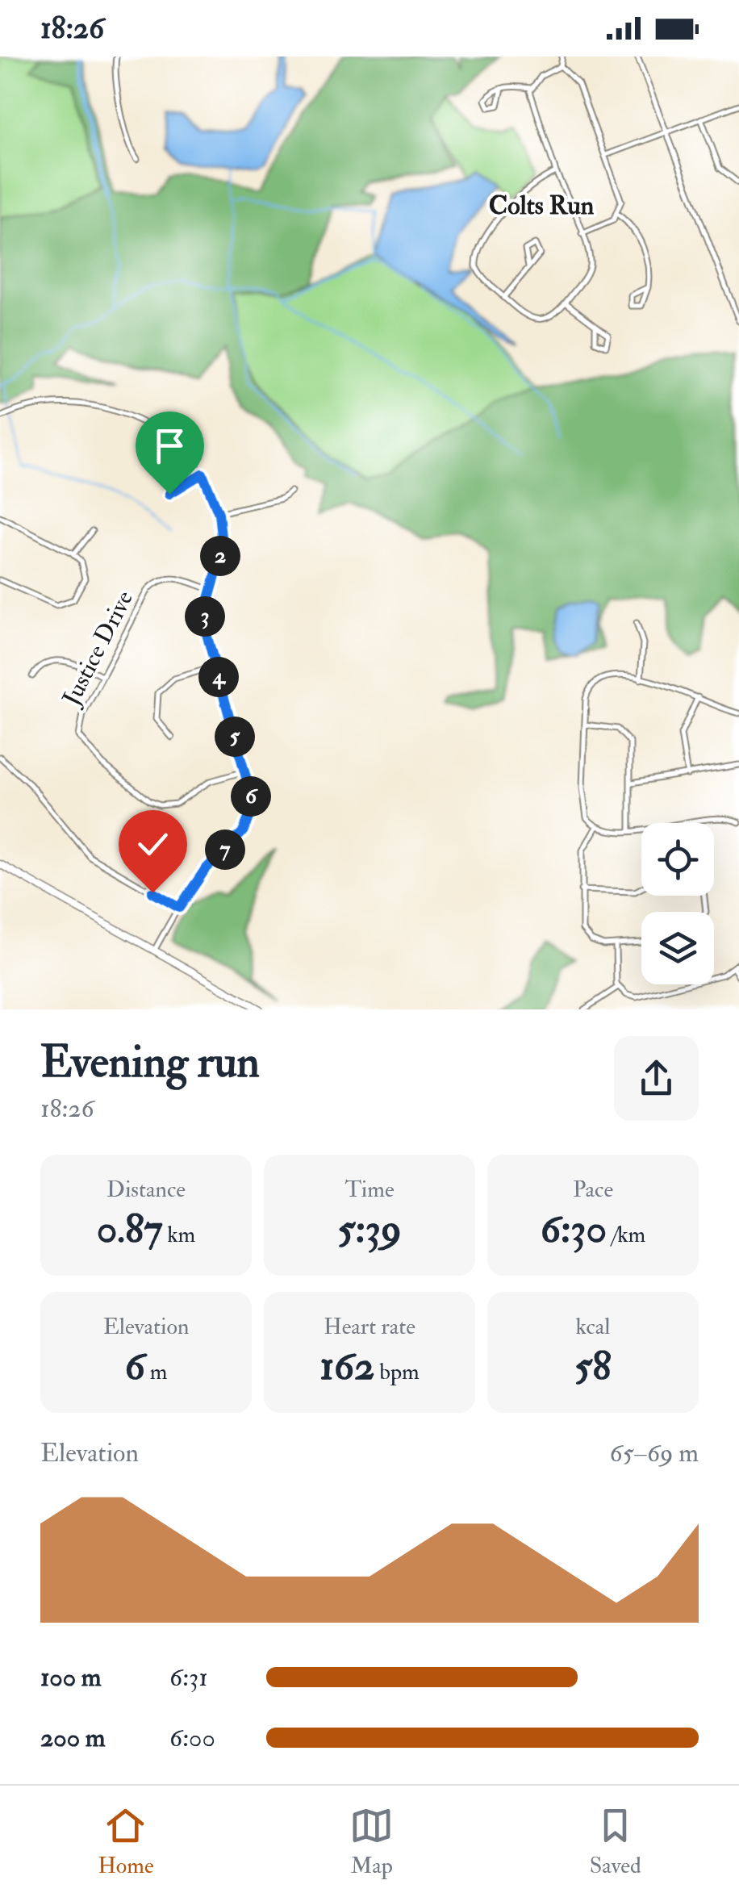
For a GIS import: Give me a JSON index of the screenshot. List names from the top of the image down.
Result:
{
  "streets": {
    "street": ["Justice Drive"]
  },
  "districts": ["Colts Run"],
  "page": {
    "status": "18:26",
    "pins": [
      "2",
      "3",
      "4",
      "5",
      "6",
      "7"
    ],
    "heading": ["Evening run", "18:26"],
    "stats": [
      ["Distance", "0.87 km"],
      ["Time", "5:39"],
      ["Pace", "6:30 /km"],
      ["Elevation", "6 m"],
      ["Heart rate", "162 bpm"],
      ["kcal", "58"]
    ],
    "chart": ["Elevation", "65–69 m"],
    "list": [
      {
        "name": "100 m",
        "note": "6:31"
      },
      {
        "name": "200 m",
        "note": "6:00"
      }
    ],
    "tabs": ["Home", "Map", "Saved"]
  }
}
